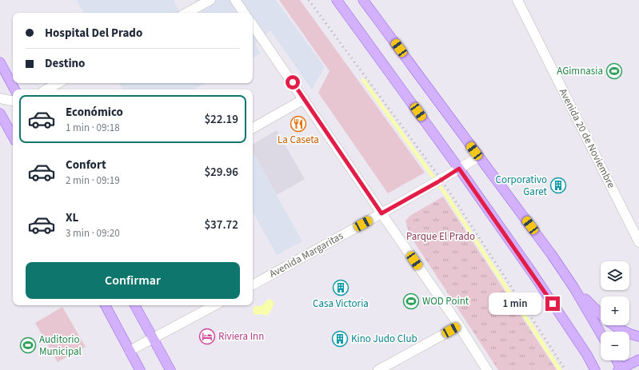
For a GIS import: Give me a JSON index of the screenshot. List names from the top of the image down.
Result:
{
  "streets": {
    "street": ["Avenida 20 de Noviembre", "Avenida Margaritas"]
  },
  "parks": ["Parque El Prado"],
  "places": {
    "sports": ["AGimnasia", "WOD Point", "Auditorio Municipal"],
    "restaurant": ["La Caseta"],
    "building": ["Corporativo Garet", "Casa Victoria", "Kino Judo Club"],
    "hotel": ["Riviera Inn"]
  },
  "page": {
    "banner": ["Hospital Del Prado", "Destino"],
    "list": [
      {
        "name": "Económico",
        "note": "1 min · 09:18",
        "value": "$22.19"
      },
      {
        "name": "Confort",
        "note": "2 min · 09:19",
        "value": "$29.96"
      },
      {
        "name": "XL",
        "note": "3 min · 09:20",
        "value": "$37.72"
      }
    ],
    "buttons": "Confirmar",
    "map_buttons": ["+", "−"],
    "bubble": "1 min"
  }
}
